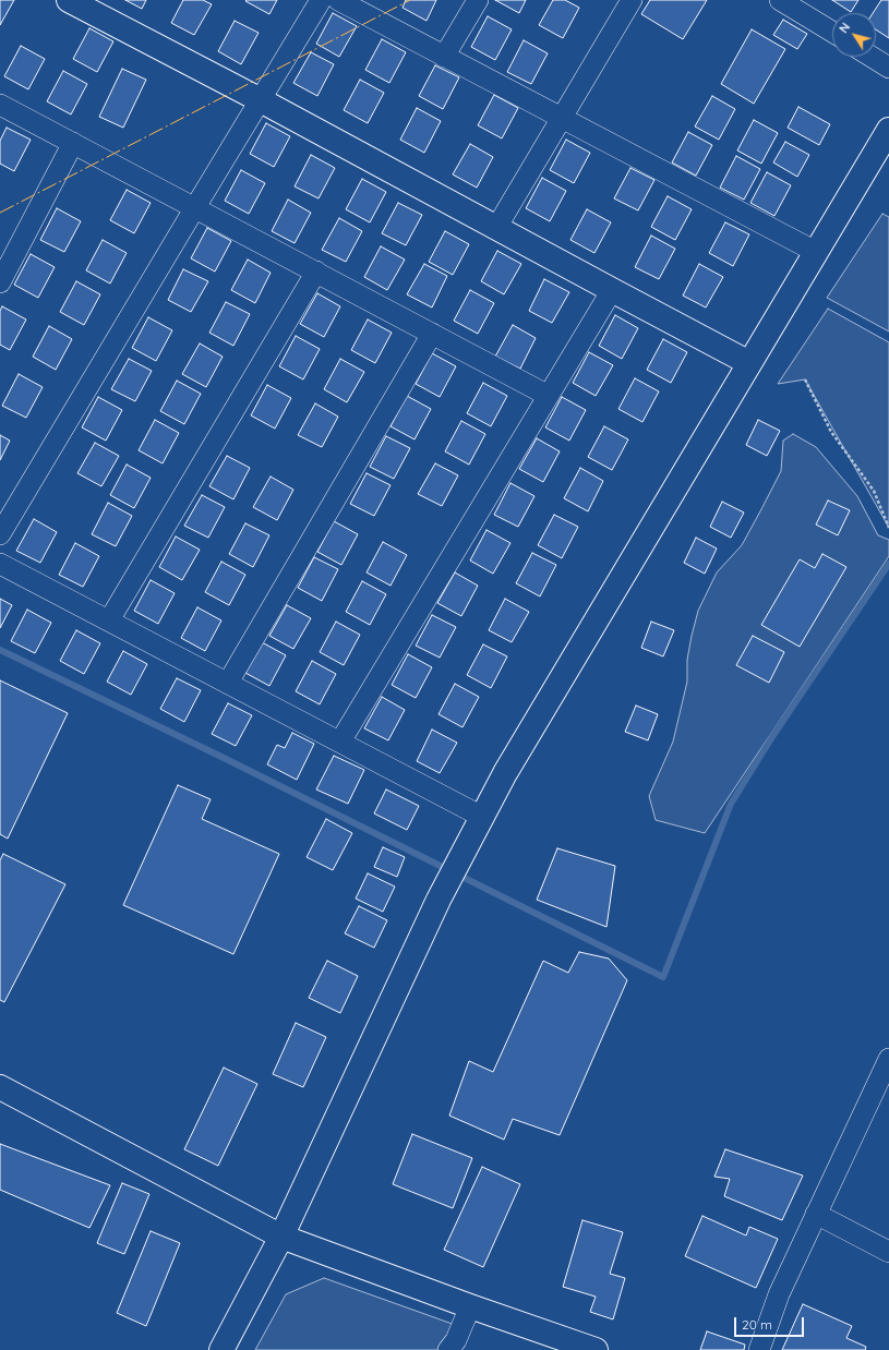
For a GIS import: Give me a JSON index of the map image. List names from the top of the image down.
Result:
{
  "scale_bar": "20 m",
  "north": "top left"
}
